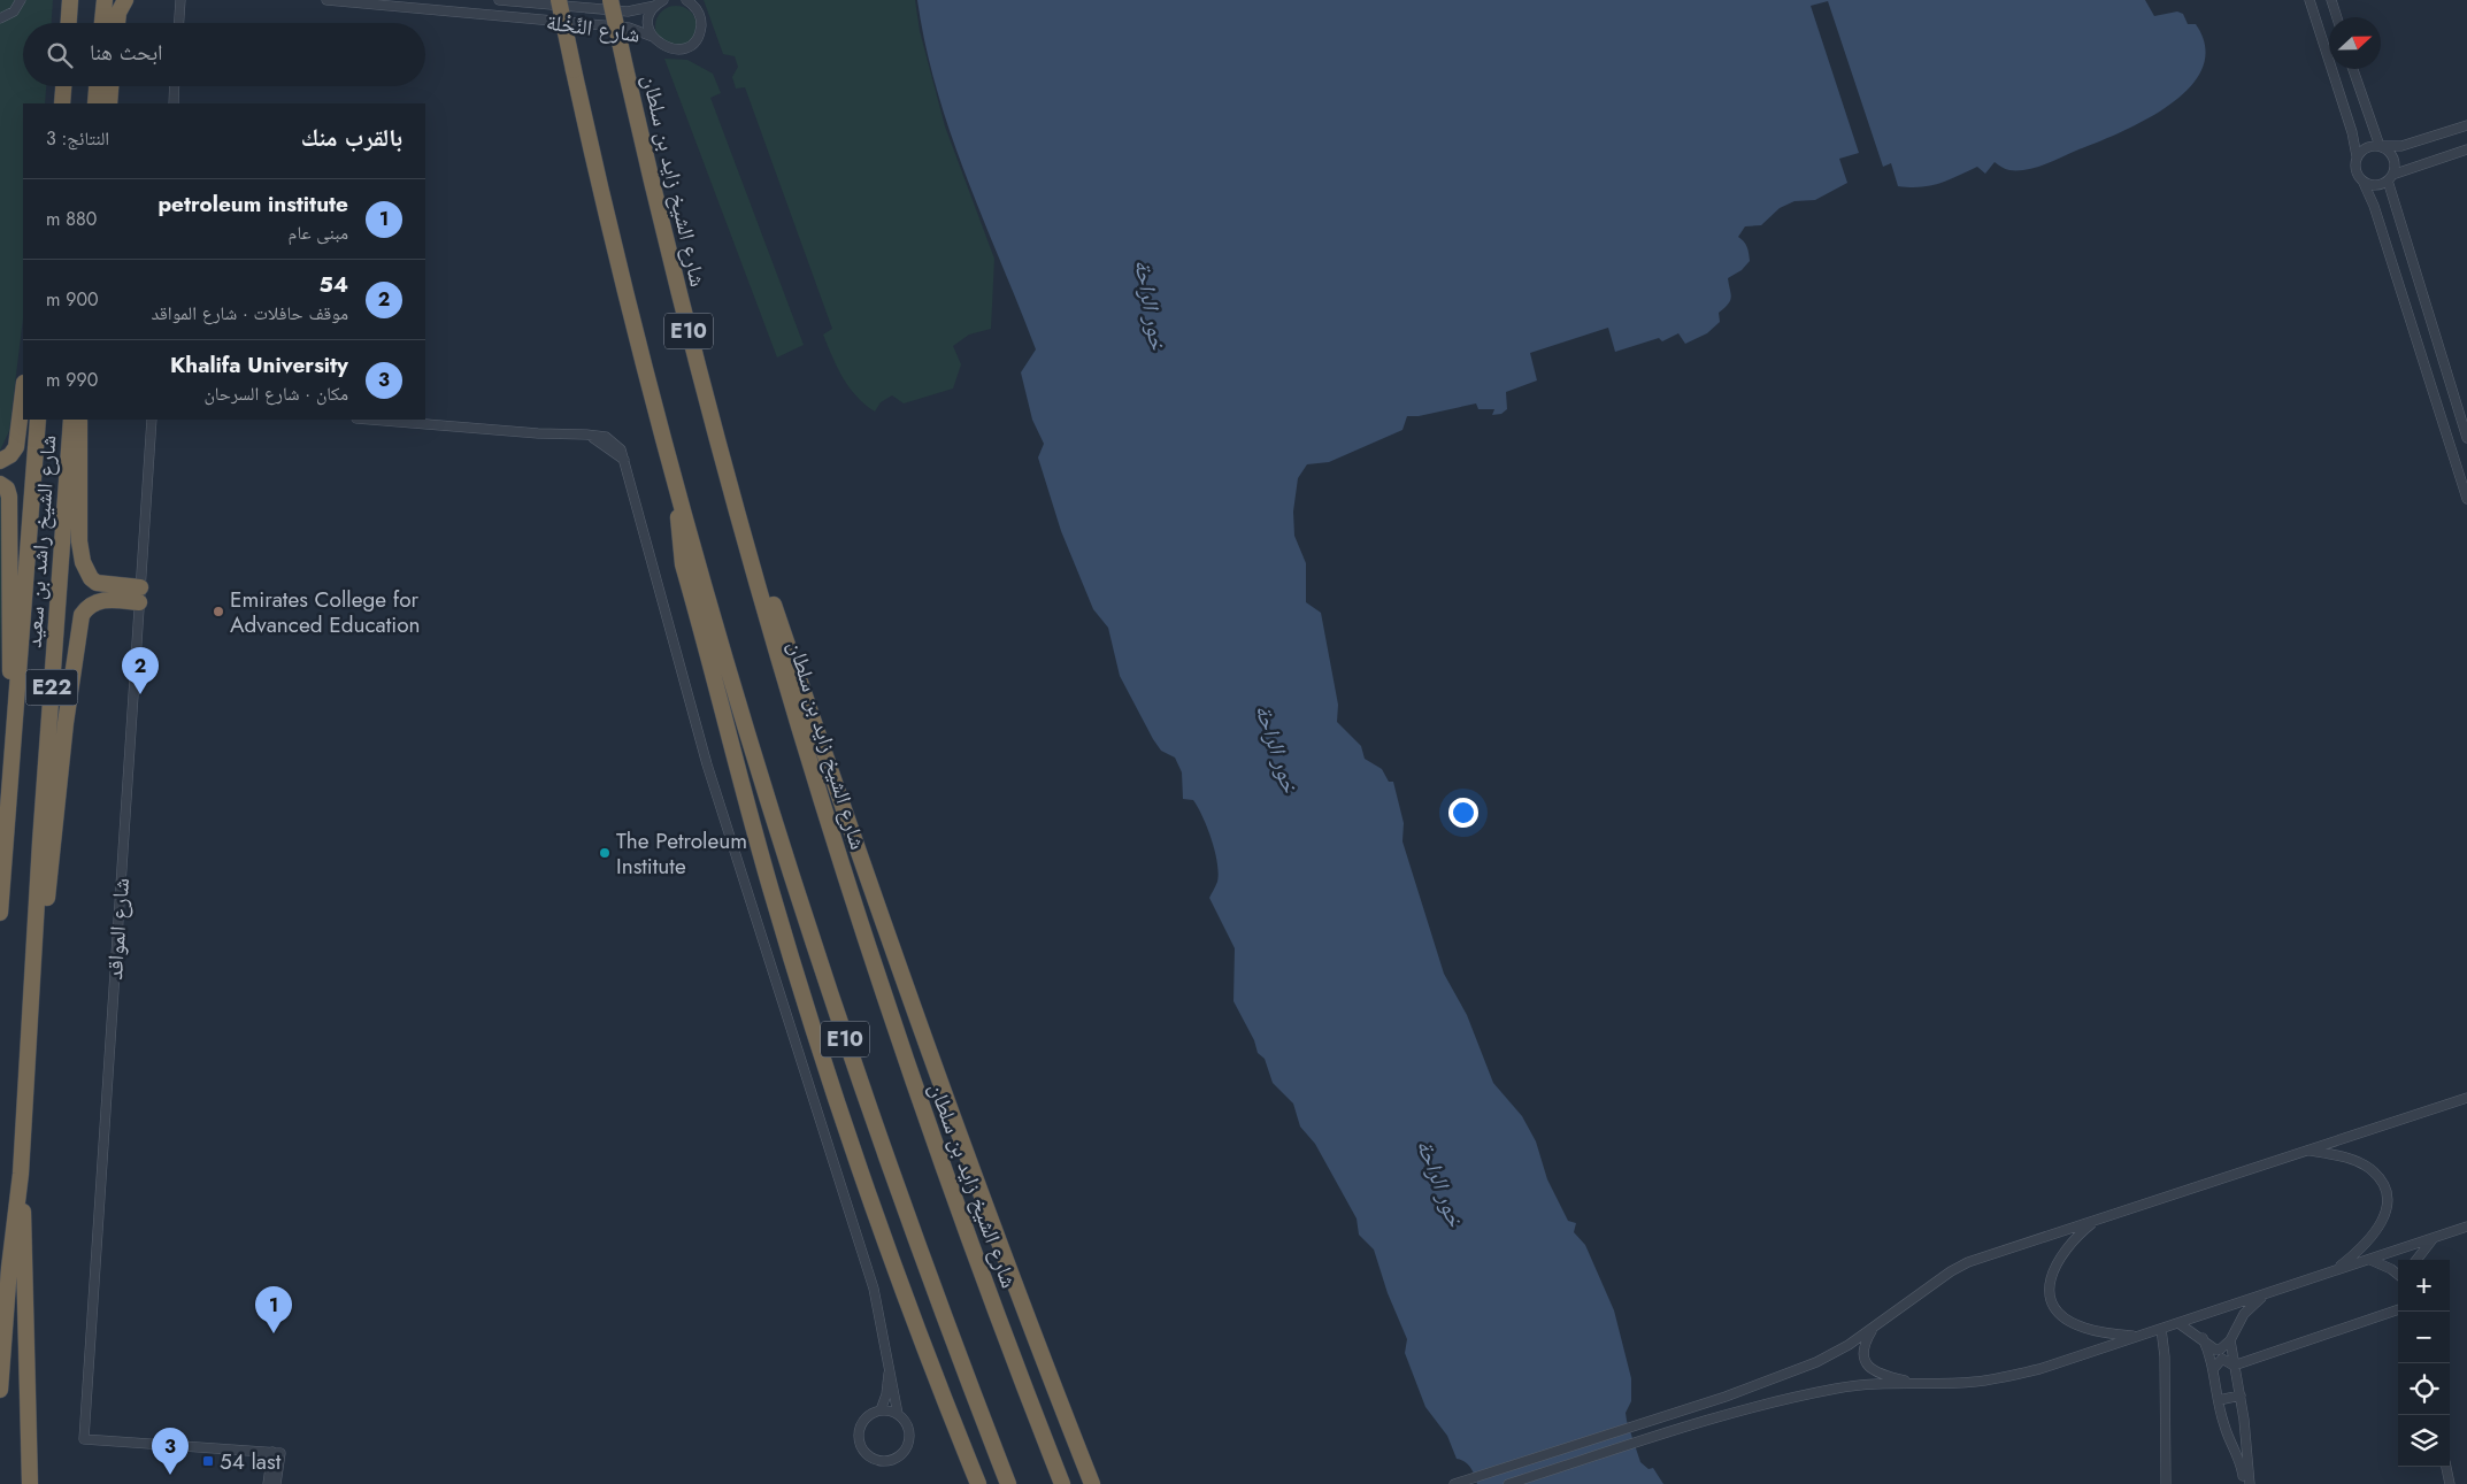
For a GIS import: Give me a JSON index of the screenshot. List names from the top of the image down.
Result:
{
  "streets": {
    "highway": [
      "شارع الشيخ زايد بن سلطان",
      "E10",
      "شارع الشيخ راشد بن سعيد",
      "E22"
    ],
    "street": ["شارع النَّخْلة", "شارع المواقد"]
  },
  "water": ["خور الراحة"],
  "places": {
    "other": ["Emirates College for Advanced Education", "The Petroleum Institute"],
    "transit": ["54 last"]
  },
  "north": "right",
  "page": {
    "search": "ابحث هنا",
    "heading": ["بالقرب منك", "النتائج: 3"],
    "list": [
      {
        "mark": "1",
        "name": "petroleum institute",
        "note": "مبنى عام",
        "value": "880 m"
      },
      {
        "mark": "2",
        "name": "54",
        "note": "موقف حافلات · شارع المواقد",
        "value": "900 m"
      },
      {
        "mark": "3",
        "name": "Khalifa University",
        "note": "مكان · شارع السرحان",
        "value": "990 m"
      }
    ],
    "pins": ["2", "1", "3"],
    "map_buttons": ["+", "−"]
  }
}
